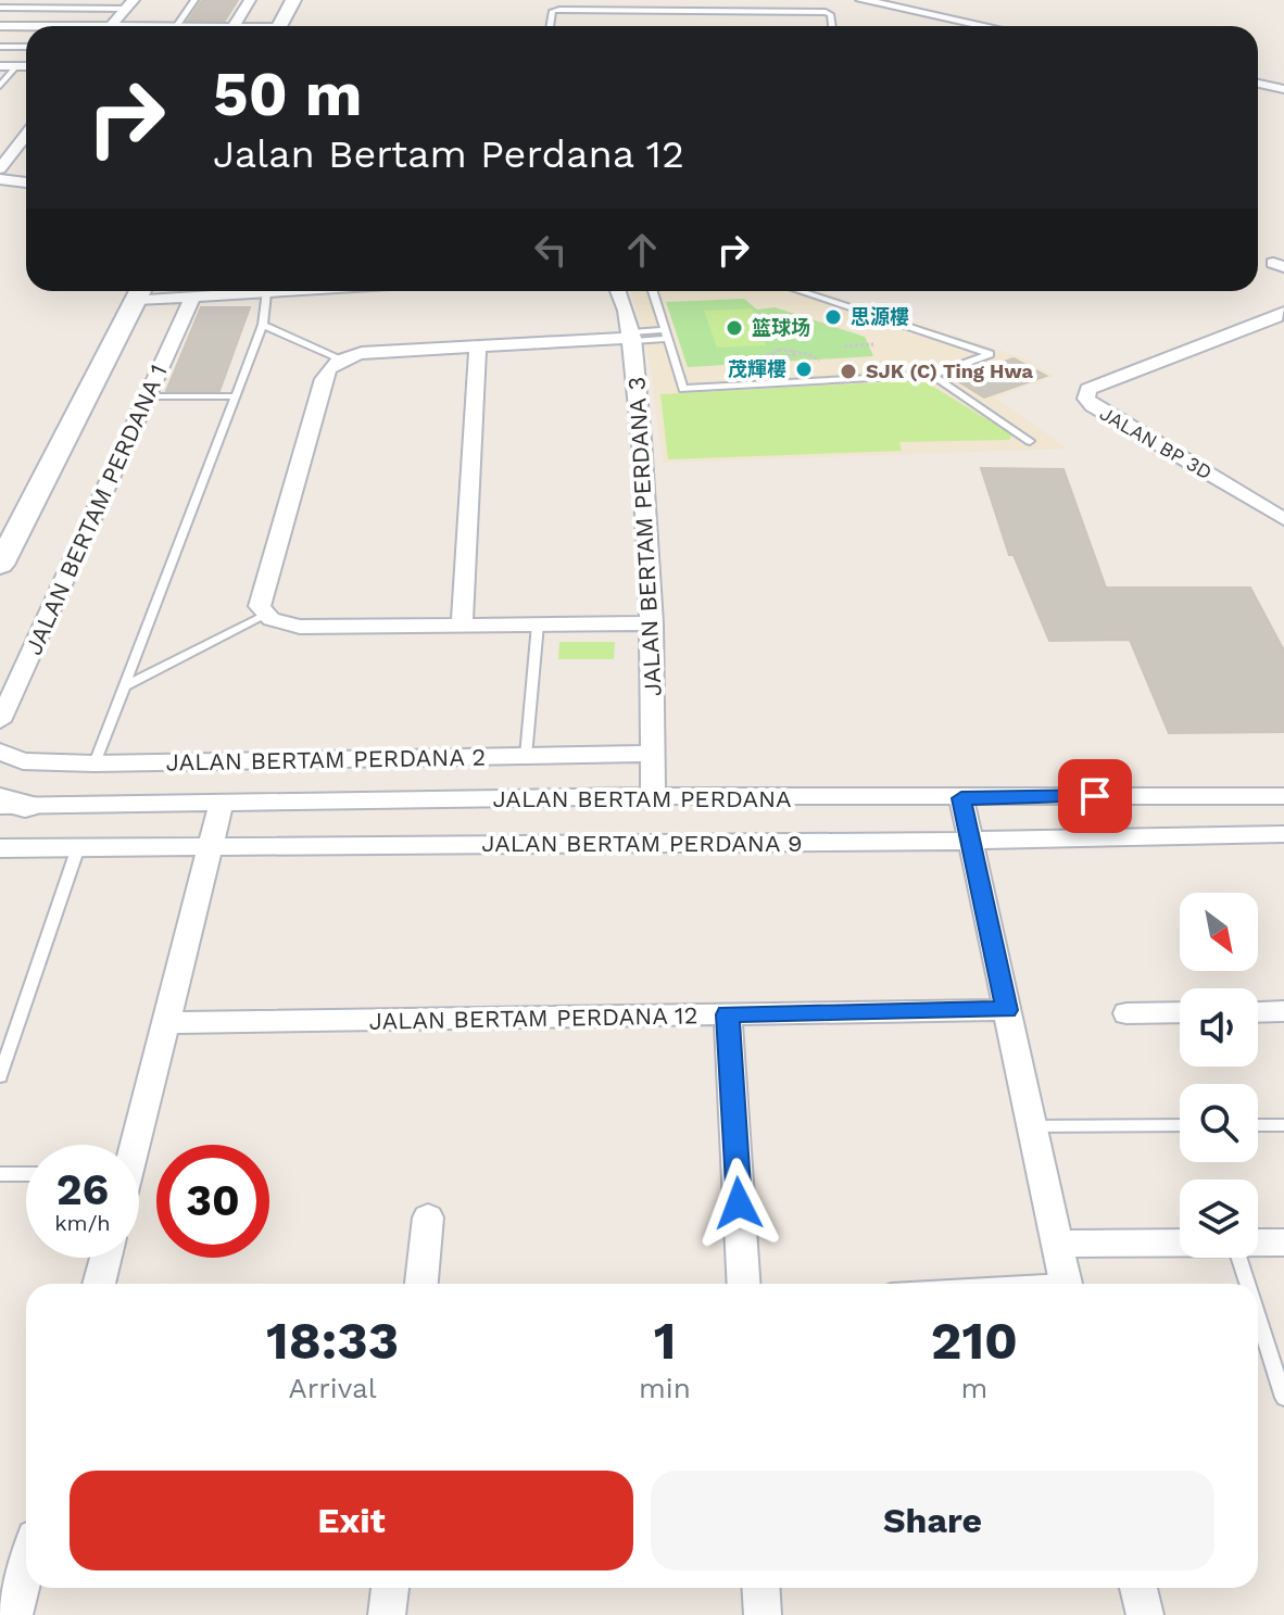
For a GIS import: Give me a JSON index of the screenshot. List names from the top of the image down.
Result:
{
  "streets": {
    "street": [
      "JALAN BP 3D",
      "JALAN BERTAM PERDANA 1",
      "JALAN BERTAM PERDANA 3",
      "JALAN BERTAM PERDANA 2",
      "JALAN BERTAM PERDANA",
      "JALAN BERTAM PERDANA 9",
      "JALAN BERTAM PERDANA 12"
    ]
  },
  "crossings": [
    ["JALAN BERTAM PERDANA 3", "JALAN BERTAM PERDANA 2"],
    ["JALAN BERTAM PERDANA 3", "JALAN BERTAM PERDANA"]
  ],
  "places": [
    "思源樓",
    "篮球场",
    "茂輝樓",
    "SJK (C) Ting Hwa"
  ],
  "north": "bottom right",
  "page": {
    "turn": ["50 m", "Jalan Bertam Perdana 12"],
    "speed": "26 km/h",
    "limit": "30",
    "eta": [
      "18:33",
      "Arrival",
      "1",
      "min",
      "210",
      "m"
    ],
    "buttons": ["Exit", "Share"]
  }
}
